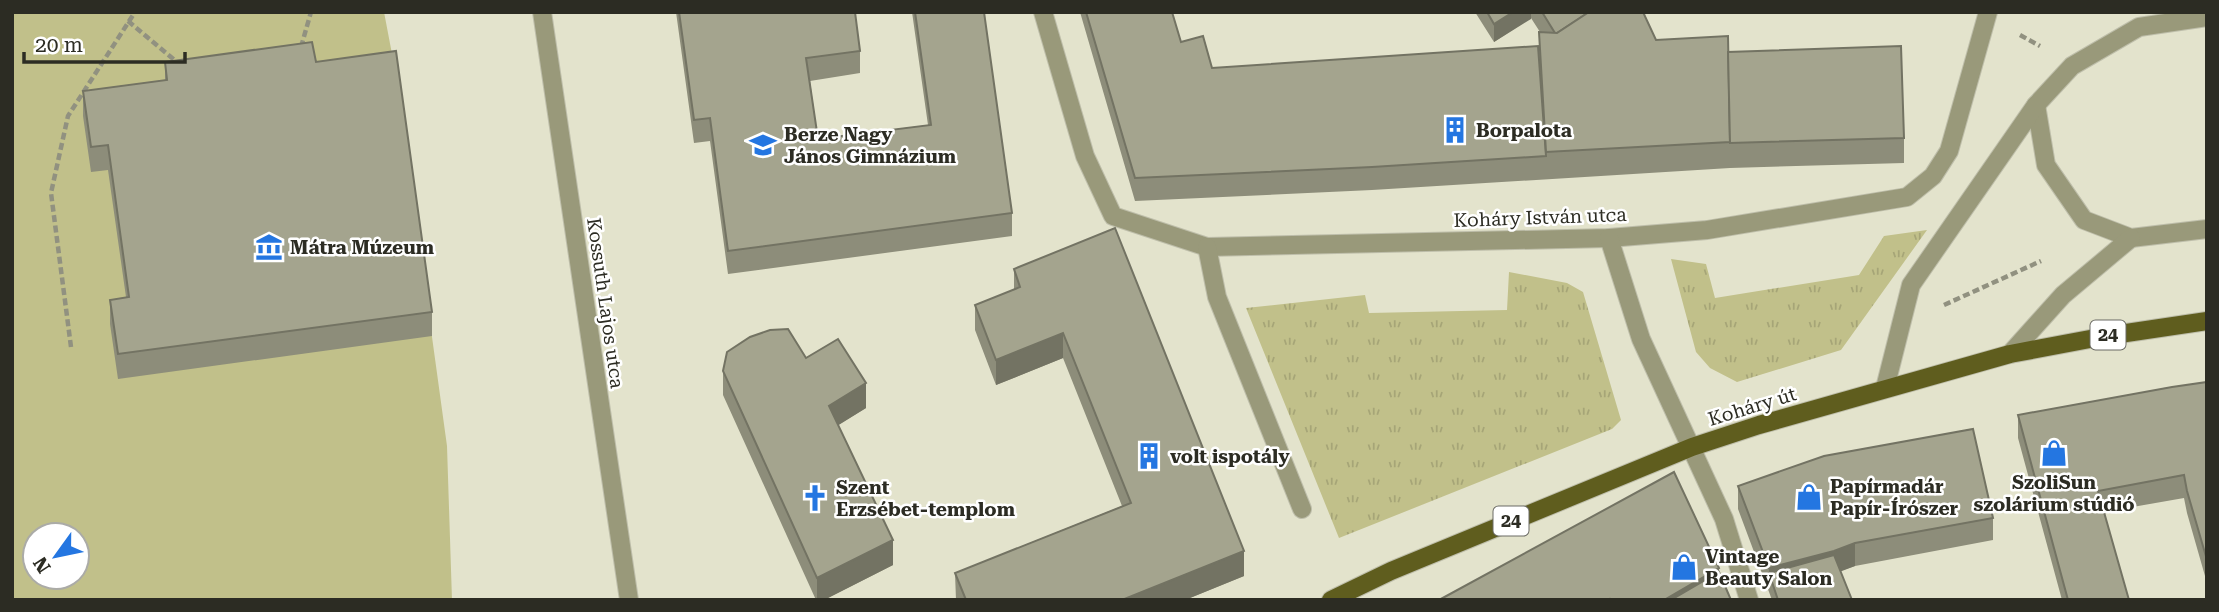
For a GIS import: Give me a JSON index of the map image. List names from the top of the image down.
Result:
{
  "streets": {
    "main road": ["24", "Koháry út"],
    "street": ["Koháry István utca", "Kossuth Lajos utca"]
  },
  "places": {
    "building": ["Borpalota", "volt ispotály"],
    "school or university": ["Berze Nagy János Gimnázium"],
    "museum": ["Mátra Múzeum"],
    "shop": ["SzoliSun szolárium stúdió", "Papírmadár Papír-Írószer", "Vintage Beauty Salon"],
    "church": ["Szent Erzsébet-templom"]
  },
  "scale_bar": "20 m",
  "north": "bottom left"
}
